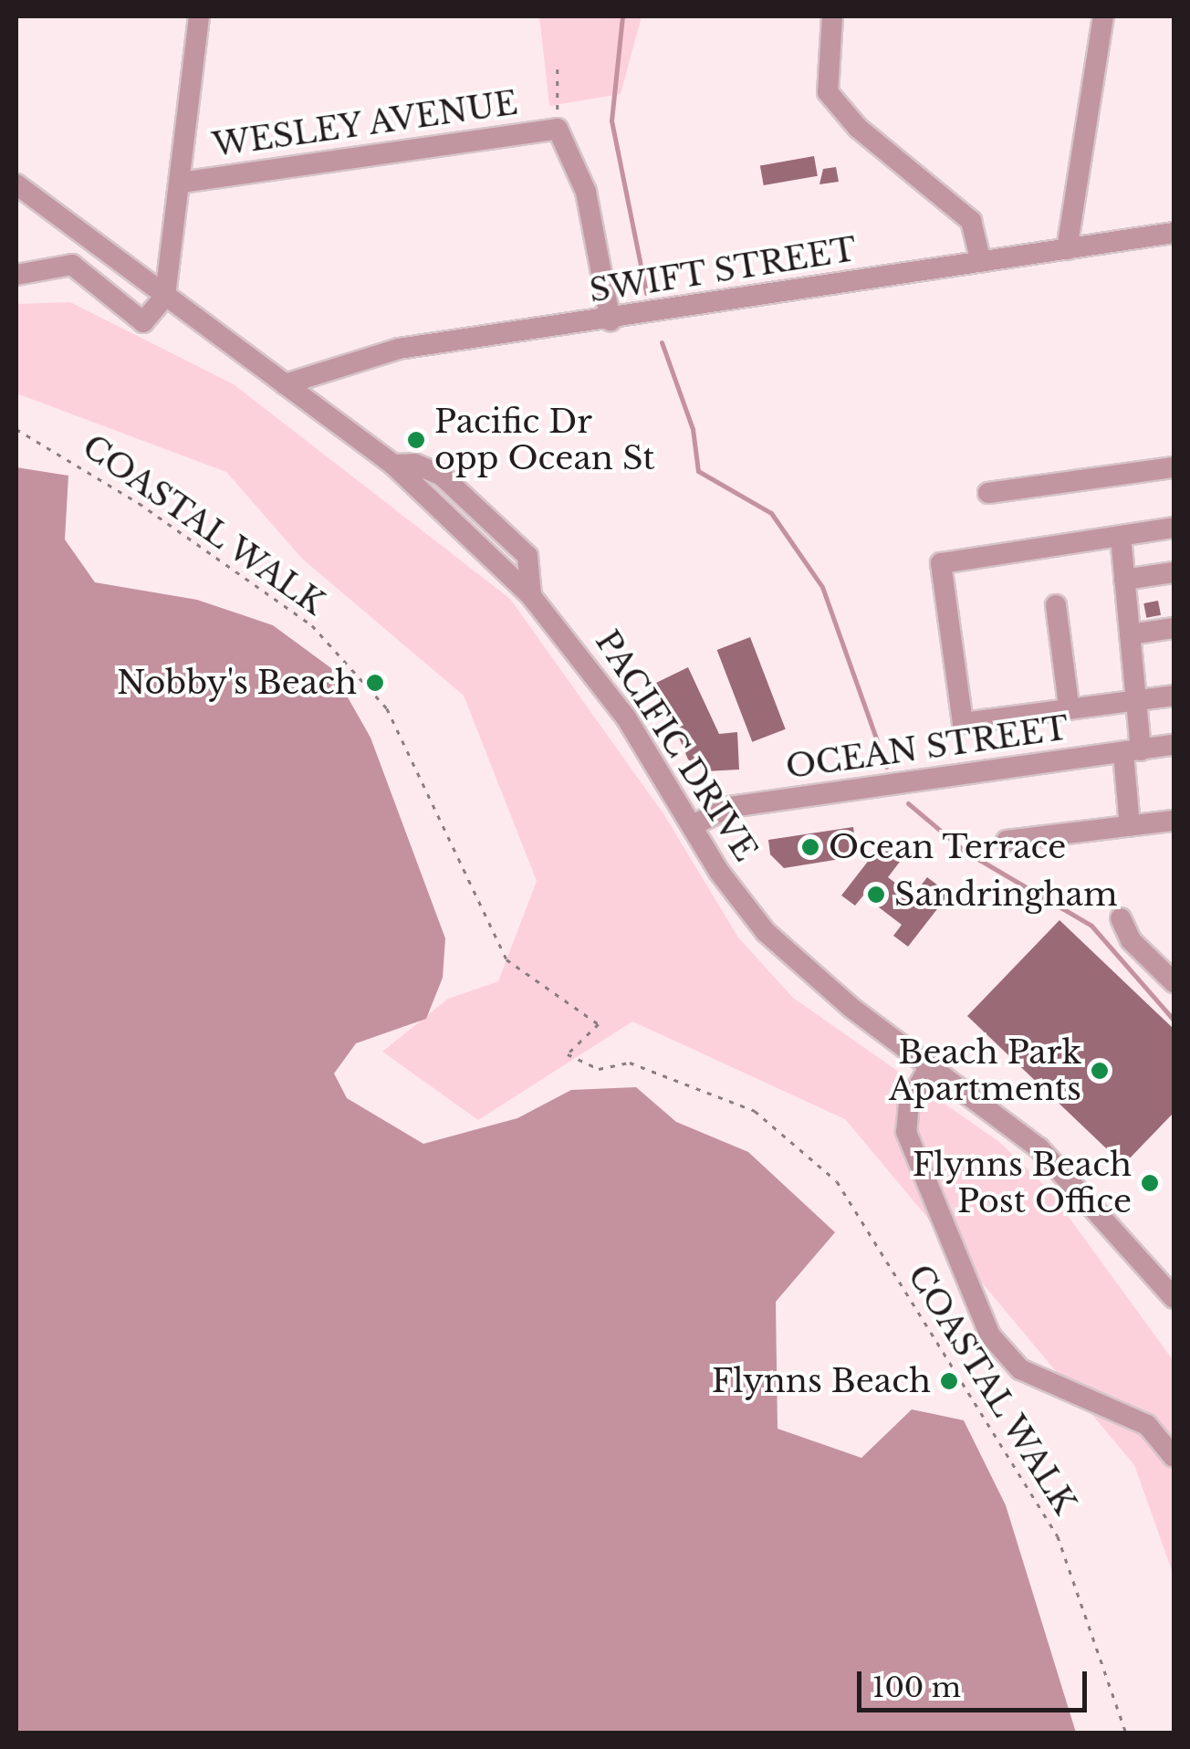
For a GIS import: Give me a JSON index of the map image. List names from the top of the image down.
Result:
{
  "streets": {
    "street": [
      "WESLEY AVENUE",
      "SWIFT STREET",
      "PACIFIC DRIVE",
      "OCEAN STREET"
    ],
    "path": ["COASTAL WALK"]
  },
  "crossings": [
    ["SWIFT STREET", "PACIFIC DRIVE"],
    ["PACIFIC DRIVE", "OCEAN STREET"]
  ],
  "places": [
    "Pacific Dr opp Ocean St",
    "Nobby's Beach",
    "Ocean Terrace",
    "Sandringham",
    "Beach Park Apartments",
    "Flynns Beach Post Office",
    "Flynns Beach"
  ],
  "scale_bar": "100 m"
}
